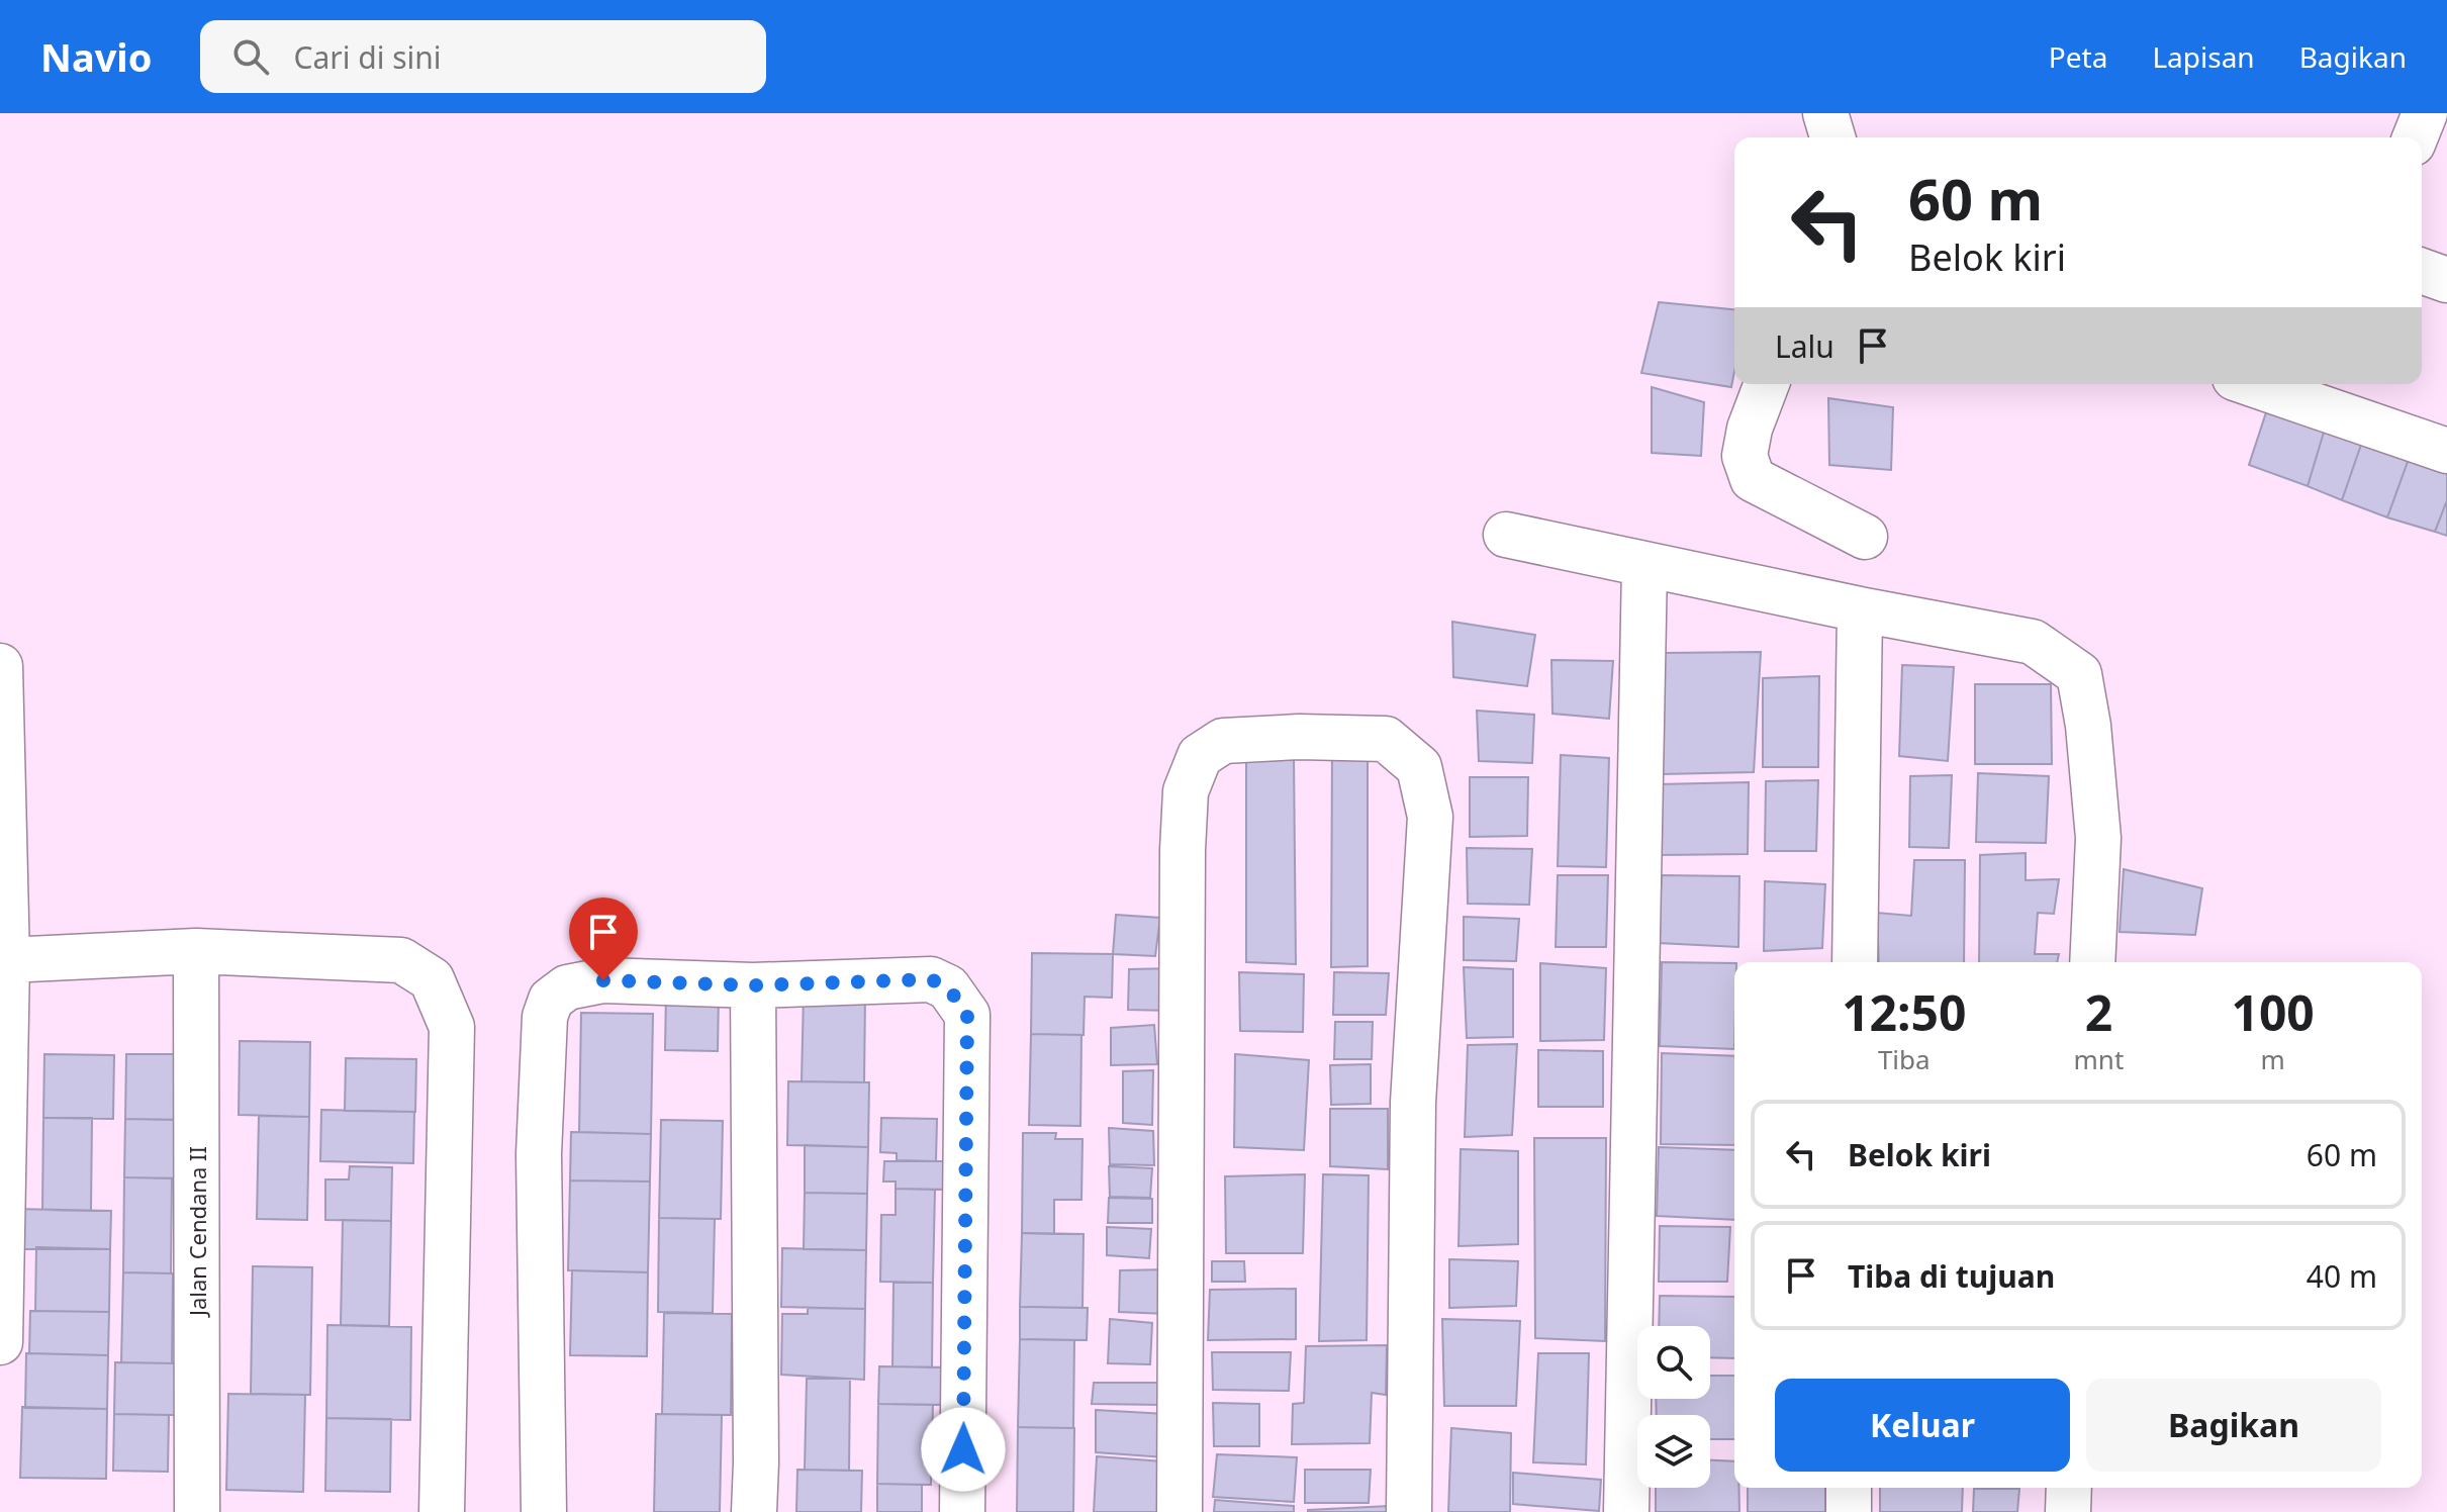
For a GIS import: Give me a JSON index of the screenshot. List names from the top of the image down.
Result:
{
  "streets": {
    "street": ["Jalan Cendana II"]
  },
  "page": {
    "header": "Navio",
    "search": "Cari di sini",
    "nav": ["Peta", "Lapisan", "Bagikan"],
    "turn": ["60 m", "Belok kiri"],
    "then": "Lalu",
    "eta": [
      "12:50",
      "Tiba",
      "2",
      "mnt",
      "100",
      "m"
    ],
    "list": [
      {
        "name": "Belok kiri",
        "value": "60 m"
      },
      {
        "name": "Tiba di tujuan",
        "value": "40 m"
      }
    ],
    "buttons": ["Keluar", "Bagikan"]
  }
}
